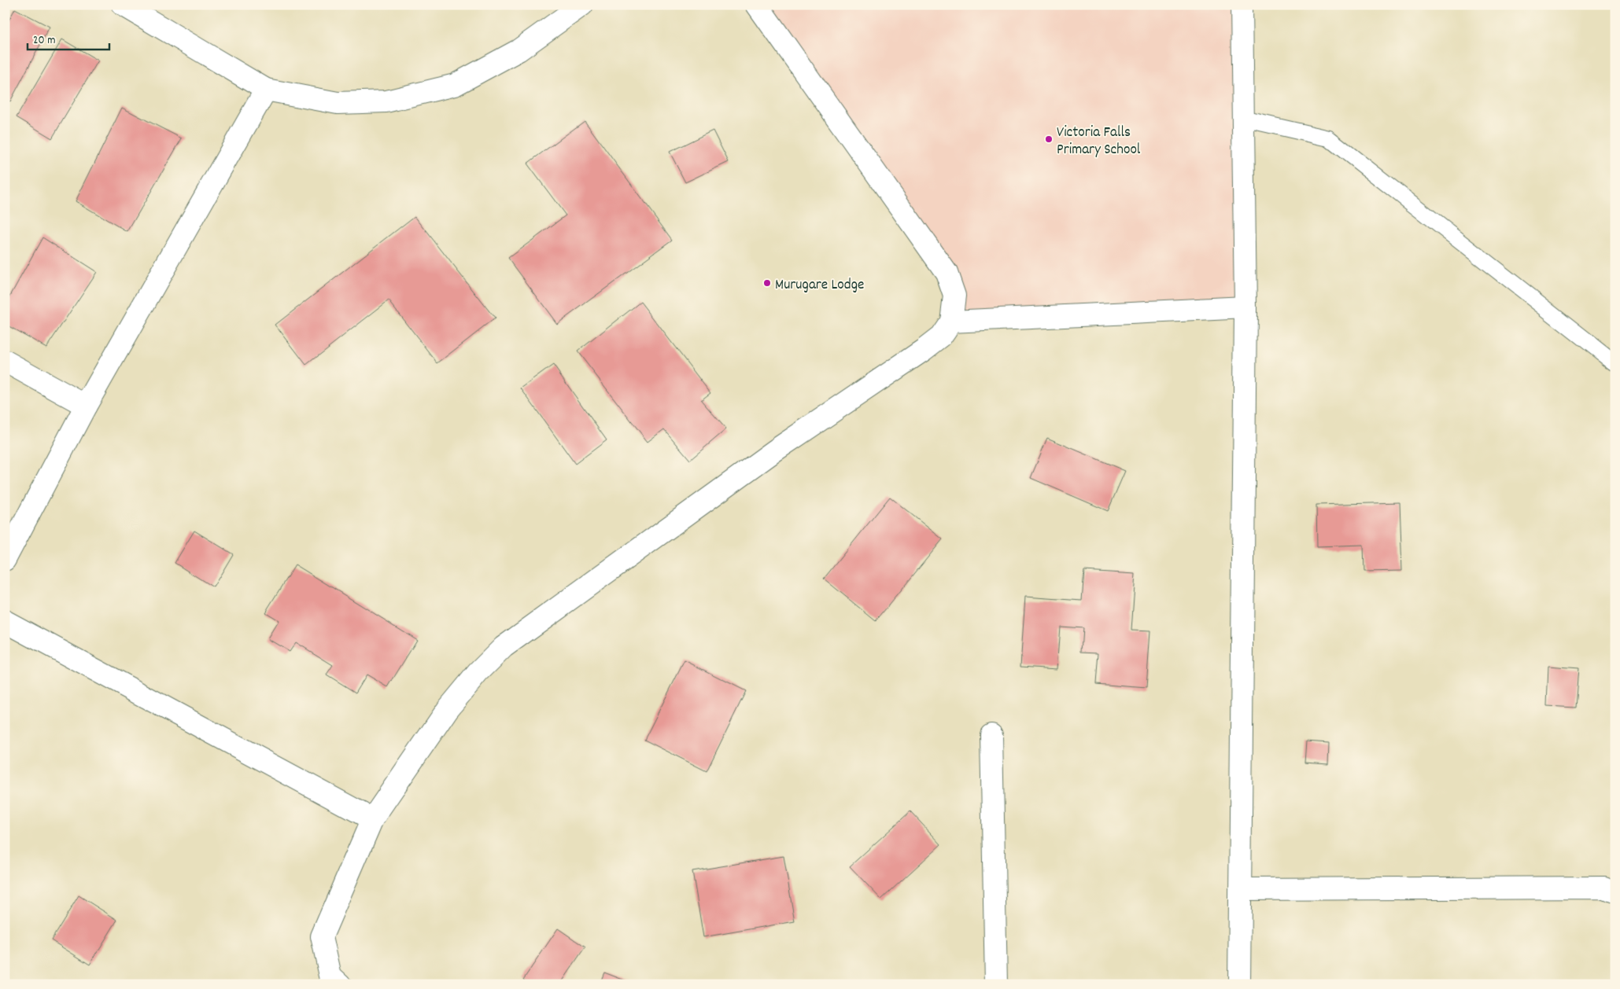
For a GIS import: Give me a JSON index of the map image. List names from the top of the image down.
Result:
{
  "places": ["Victoria Falls Primary School", "Murugare Lodge"],
  "scale_bar": "20 m"
}
